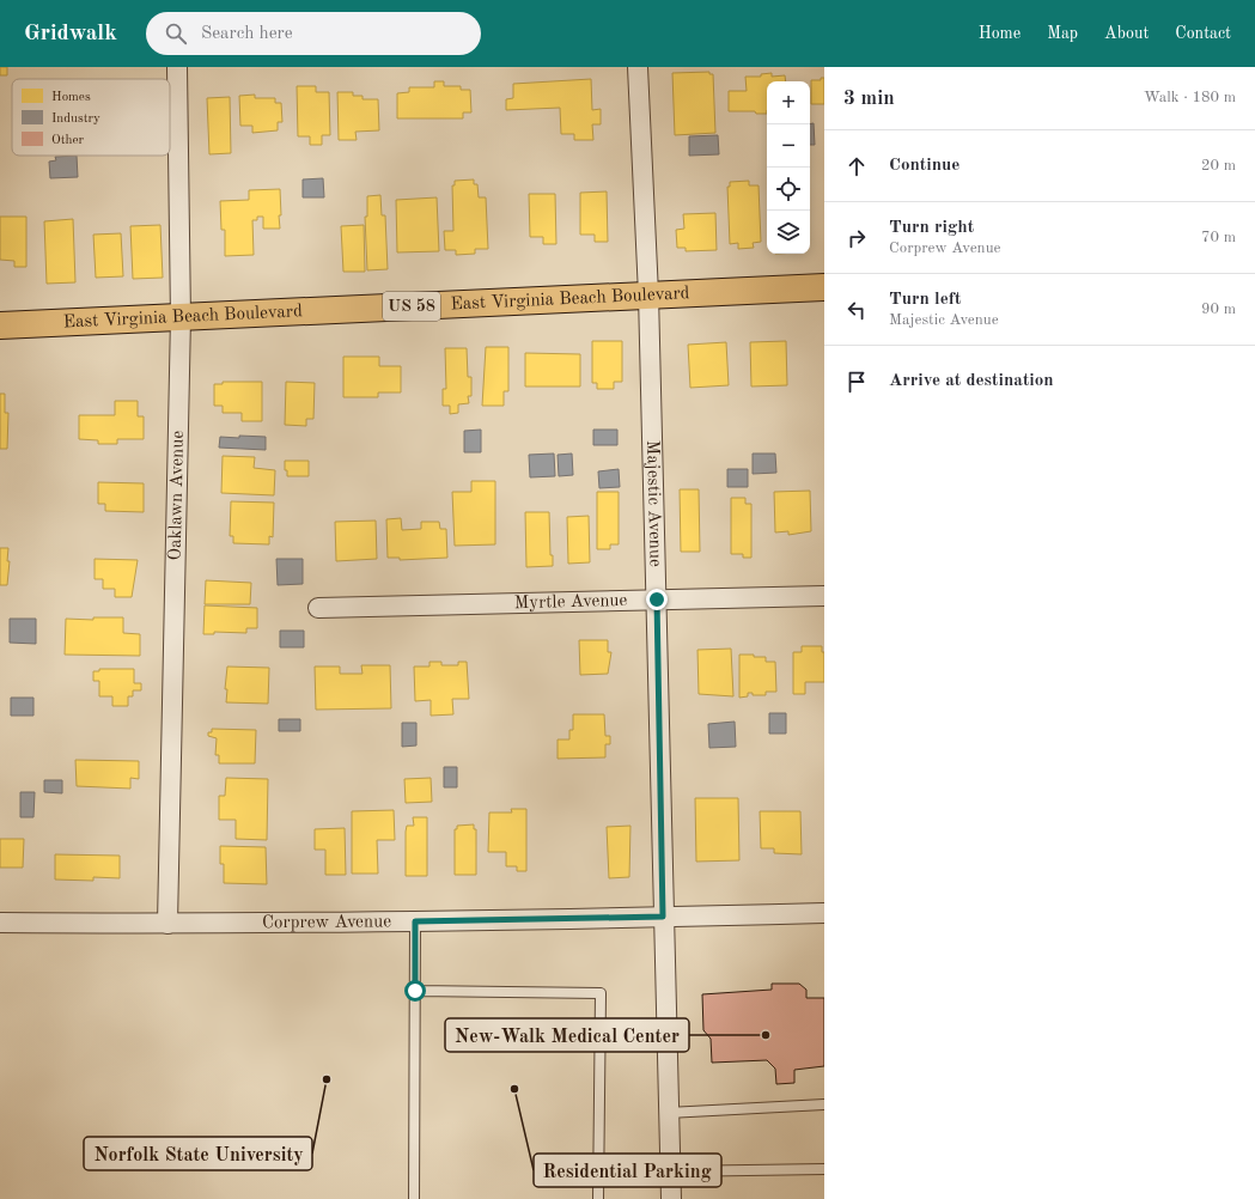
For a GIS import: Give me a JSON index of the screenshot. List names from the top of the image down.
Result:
{
  "streets": {
    "main road": ["East Virginia Beach Boulevard", "US 58"],
    "street": [
      "Oaklawn Avenue",
      "Majestic Avenue",
      "Myrtle Avenue",
      "Corprew Avenue"
    ]
  },
  "crossings": [
    ["East Virginia Beach Boulevard", "Oaklawn Avenue"],
    ["East Virginia Beach Boulevard", "Majestic Avenue"],
    ["Oaklawn Avenue", "Corprew Avenue"],
    ["Majestic Avenue", "Myrtle Avenue"],
    ["Majestic Avenue", "Corprew Avenue"]
  ],
  "places": ["New-Walk Medical Center", "Norfolk State University", "Residential Parking"],
  "legend": ["Homes", "Industry", "Other"],
  "page": {
    "header": "Gridwalk",
    "search": "Search here",
    "nav": [
      "Home",
      "Map",
      "About",
      "Contact"
    ],
    "heading": ["3 min", "Walk · 180 m"],
    "map_buttons": ["+", "−"],
    "list": [
      ["Continue", "20 m"],
      ["Turn right", "Corprew Avenue", "70 m"],
      ["Turn left", "Majestic Avenue", "90 m"],
      "Arrive at destination"
    ]
  }
}
